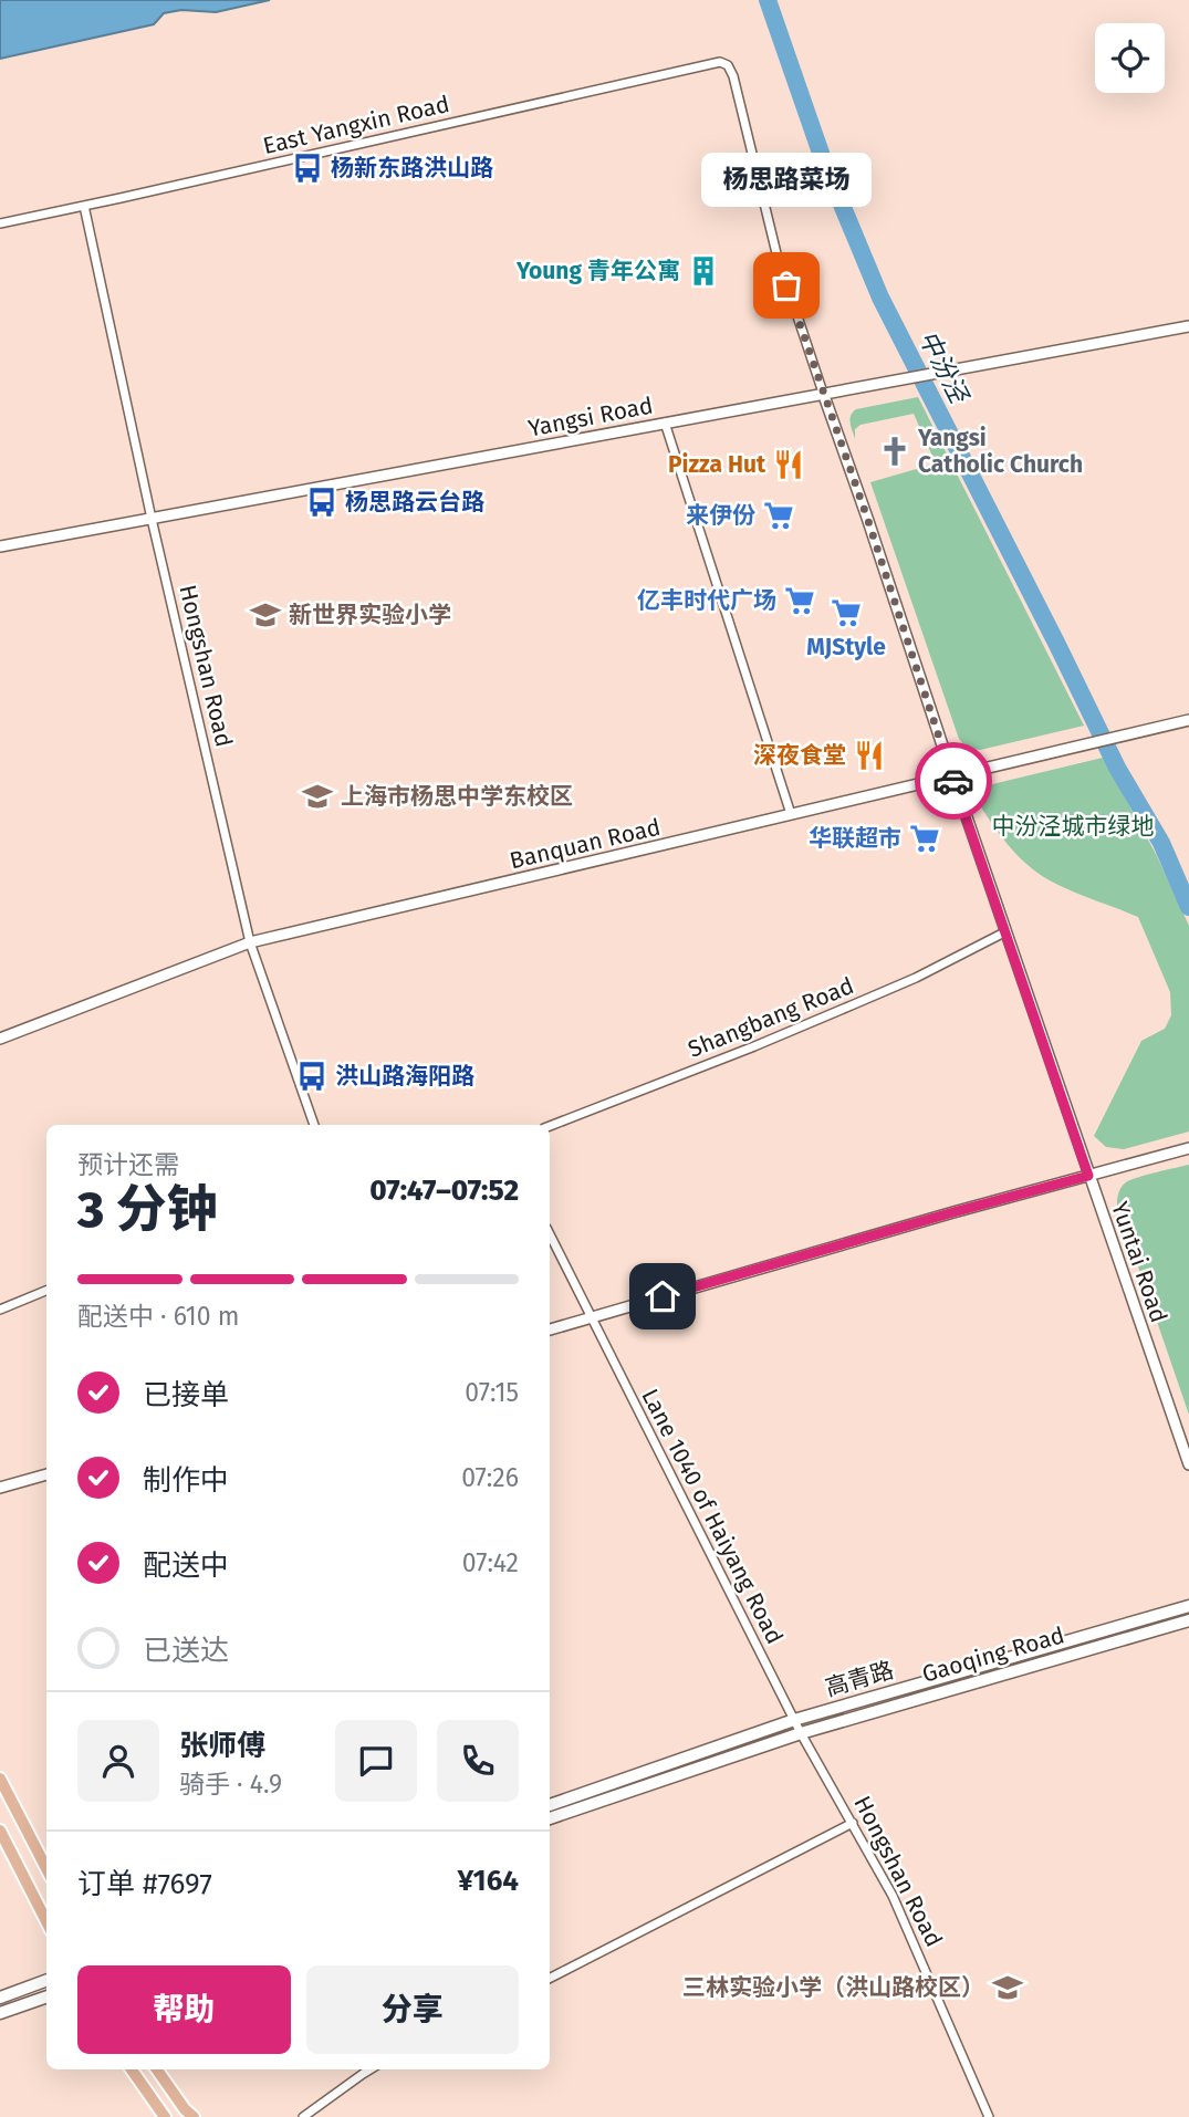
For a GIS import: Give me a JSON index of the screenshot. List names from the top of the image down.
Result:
{
  "streets": {
    "main road": ["Gaoqing Road", "高青路"],
    "street": [
      "East Yangxin Road",
      "Yangsi Road",
      "Hongshan Road",
      "Banquan Road",
      "Shangbang Road",
      "Yuntai Road",
      "Lane 1040 of Haiyang Road"
    ]
  },
  "crossings": [
    ["East Yangxin Road", "Hongshan Road"],
    ["East Yangxin Road", "Yuntai Road"],
    ["Yangsi Road", "Hongshan Road"],
    ["Yangsi Road", "Yuntai Road"],
    ["Hongshan Road", "Banquan Road"],
    ["Hongshan Road", "Lane 1040 of Haiyang Road"],
    ["Hongshan Road", "Gaoqing Road"],
    ["Banquan Road", "Yuntai Road"],
    ["Shangbang Road", "Yuntai Road"],
    ["Lane 1040 of Haiyang Road", "Gaoqing Road"],
    ["Lane 1040 of Haiyang Road", "高青路"]
  ],
  "water": ["中汾泾"],
  "parks": ["中汾泾城市绿地"],
  "places": {
    "bus stop": ["杨新东路洪山路", "杨思路云台路", "洪山路海阳路"],
    "building": ["Young 青年公寓"],
    "other": ["杨思路菜场"],
    "church": ["Yangsi Catholic Church"],
    "restaurant": ["Pizza Hut", "深夜食堂"],
    "supermarket": [
      "来伊份",
      "亿丰时代广场",
      "MJStyle",
      "华联超市"
    ],
    "school or university": ["新世界实验小学", "上海市杨思中学东校区", "三林实验小学（洪山路校区）"]
  },
  "page": {
    "bubble": "杨思路菜场",
    "heading": ["3 分钟", "预计还需", "07:47–07:52"],
    "panel": [
      "张师傅",
      "骑手 · 4.9",
      "订单 #7697",
      "¥164"
    ],
    "bar": "配送中 · 610 m",
    "list": [
      ["已接单", "07:15"],
      ["制作中", "07:26"],
      ["配送中", "07:42"],
      "已送达"
    ],
    "buttons": ["帮助", "分享"]
  }
}
